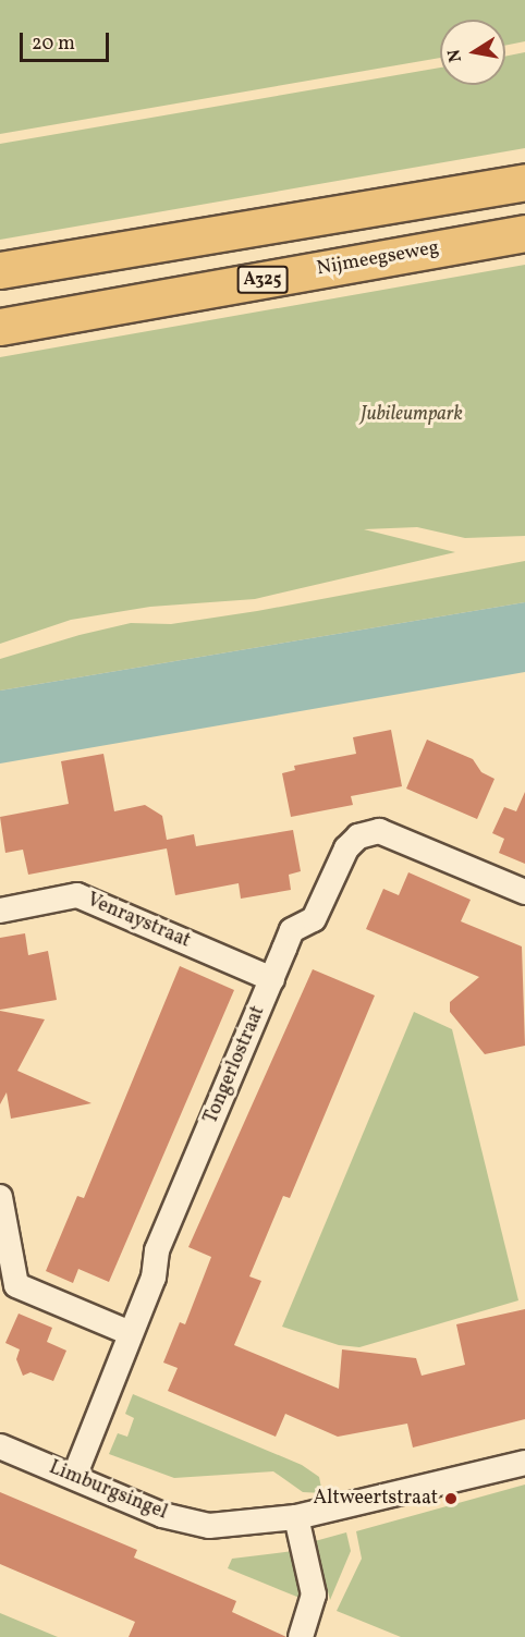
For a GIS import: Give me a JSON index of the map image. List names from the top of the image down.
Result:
{
  "streets": {
    "highway": ["Nijmeegseweg", "A325"],
    "street": ["Venraystraat", "Tongerlostraat", "Limburgsingel"]
  },
  "crossings": [
    ["Venraystraat", "Tongerlostraat"],
    ["Tongerlostraat", "Limburgsingel"]
  ],
  "parks": ["Jubileumpark"],
  "places": ["Altweertstraat"],
  "scale_bar": "20 m",
  "north": "left"
}
